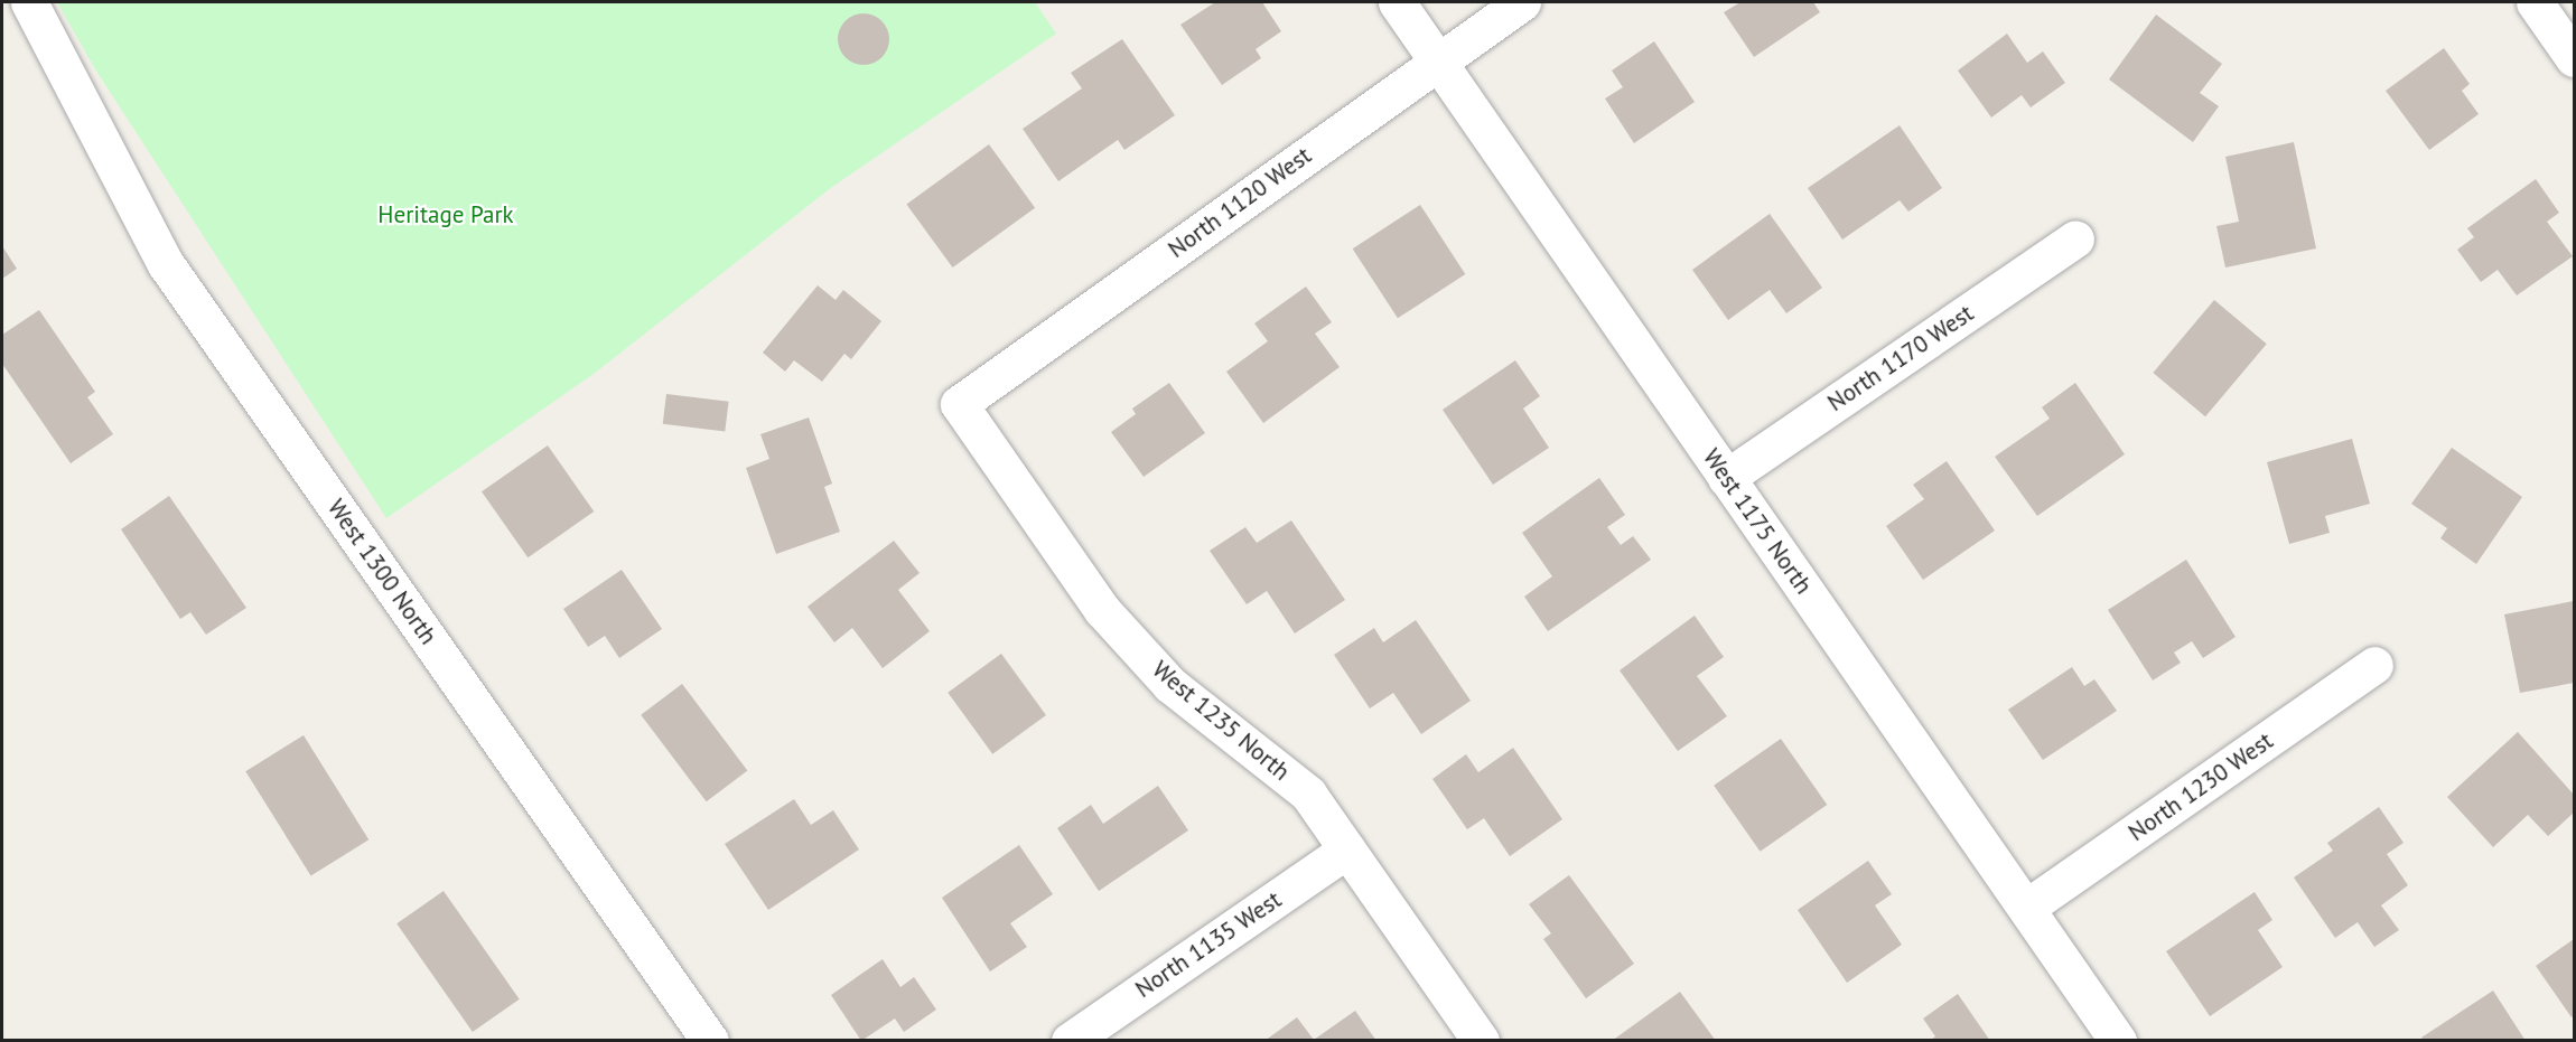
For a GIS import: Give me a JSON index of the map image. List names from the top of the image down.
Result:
{
  "streets": {
    "street": [
      "North 1120 West",
      "North 1170 West",
      "West 1175 North",
      "West 1300 North",
      "West 1235 North",
      "North 1230 West",
      "North 1135 West"
    ]
  },
  "crossings": [
    ["North 1120 West", "West 1175 North"],
    ["North 1120 West", "West 1235 North"],
    ["North 1170 West", "West 1175 North"],
    ["West 1175 North", "North 1230 West"],
    ["West 1235 North", "North 1135 West"]
  ],
  "parks": ["Heritage Park"]
}
